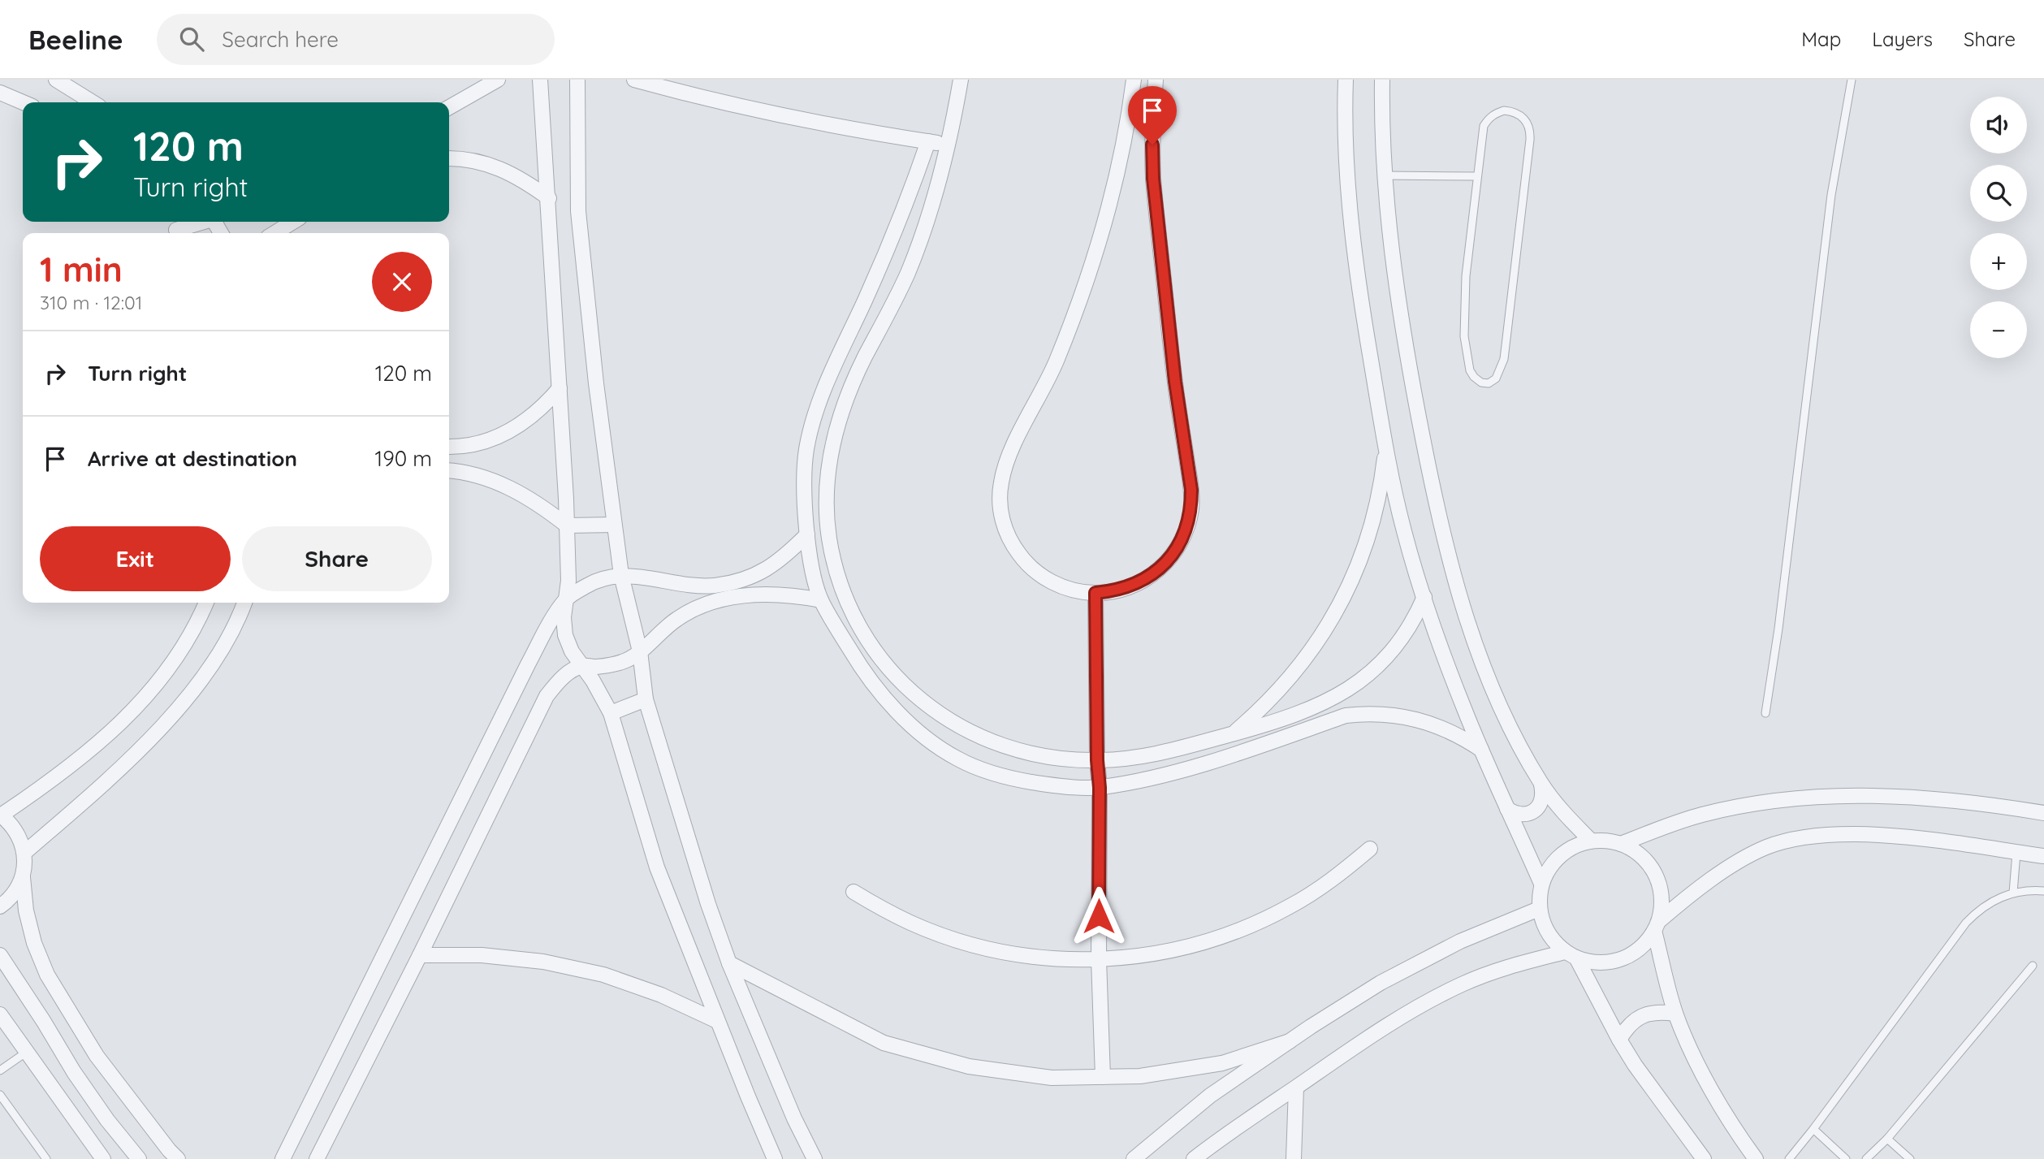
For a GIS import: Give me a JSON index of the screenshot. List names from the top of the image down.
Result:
{
  "page": {
    "header": "Beeline",
    "search": "Search here",
    "nav": ["Map", "Layers", "Share"],
    "map_buttons": ["+", "−"],
    "turn": ["120 m", "Turn right"],
    "heading": ["1 min", "310 m · 12:01"],
    "list": [
      {
        "name": "Turn right",
        "value": "120 m"
      },
      {
        "name": "Arrive at destination",
        "value": "190 m"
      }
    ],
    "buttons": ["Exit", "Share"]
  }
}
